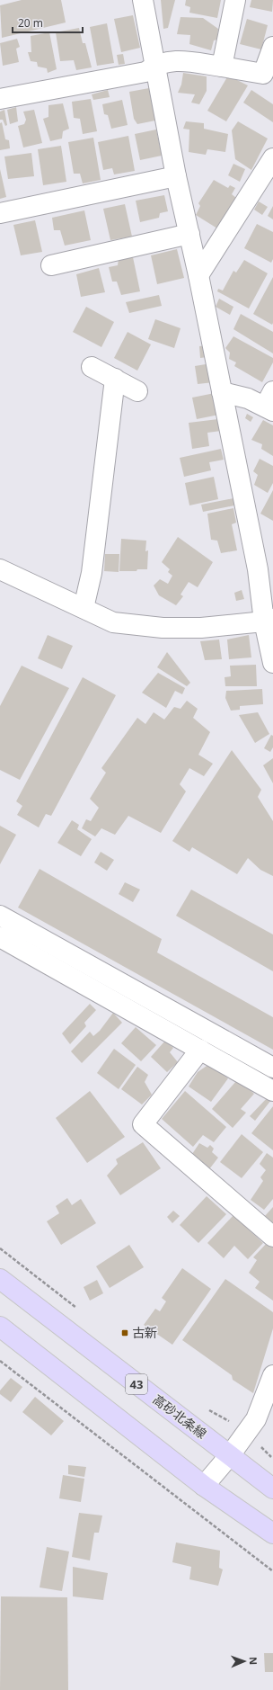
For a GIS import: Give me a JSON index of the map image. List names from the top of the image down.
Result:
{
  "streets": {
    "main road": ["43", "高砂北条線"]
  },
  "places": {
    "transit": ["古新"]
  },
  "scale_bar": "20 m",
  "north": "right"
}
